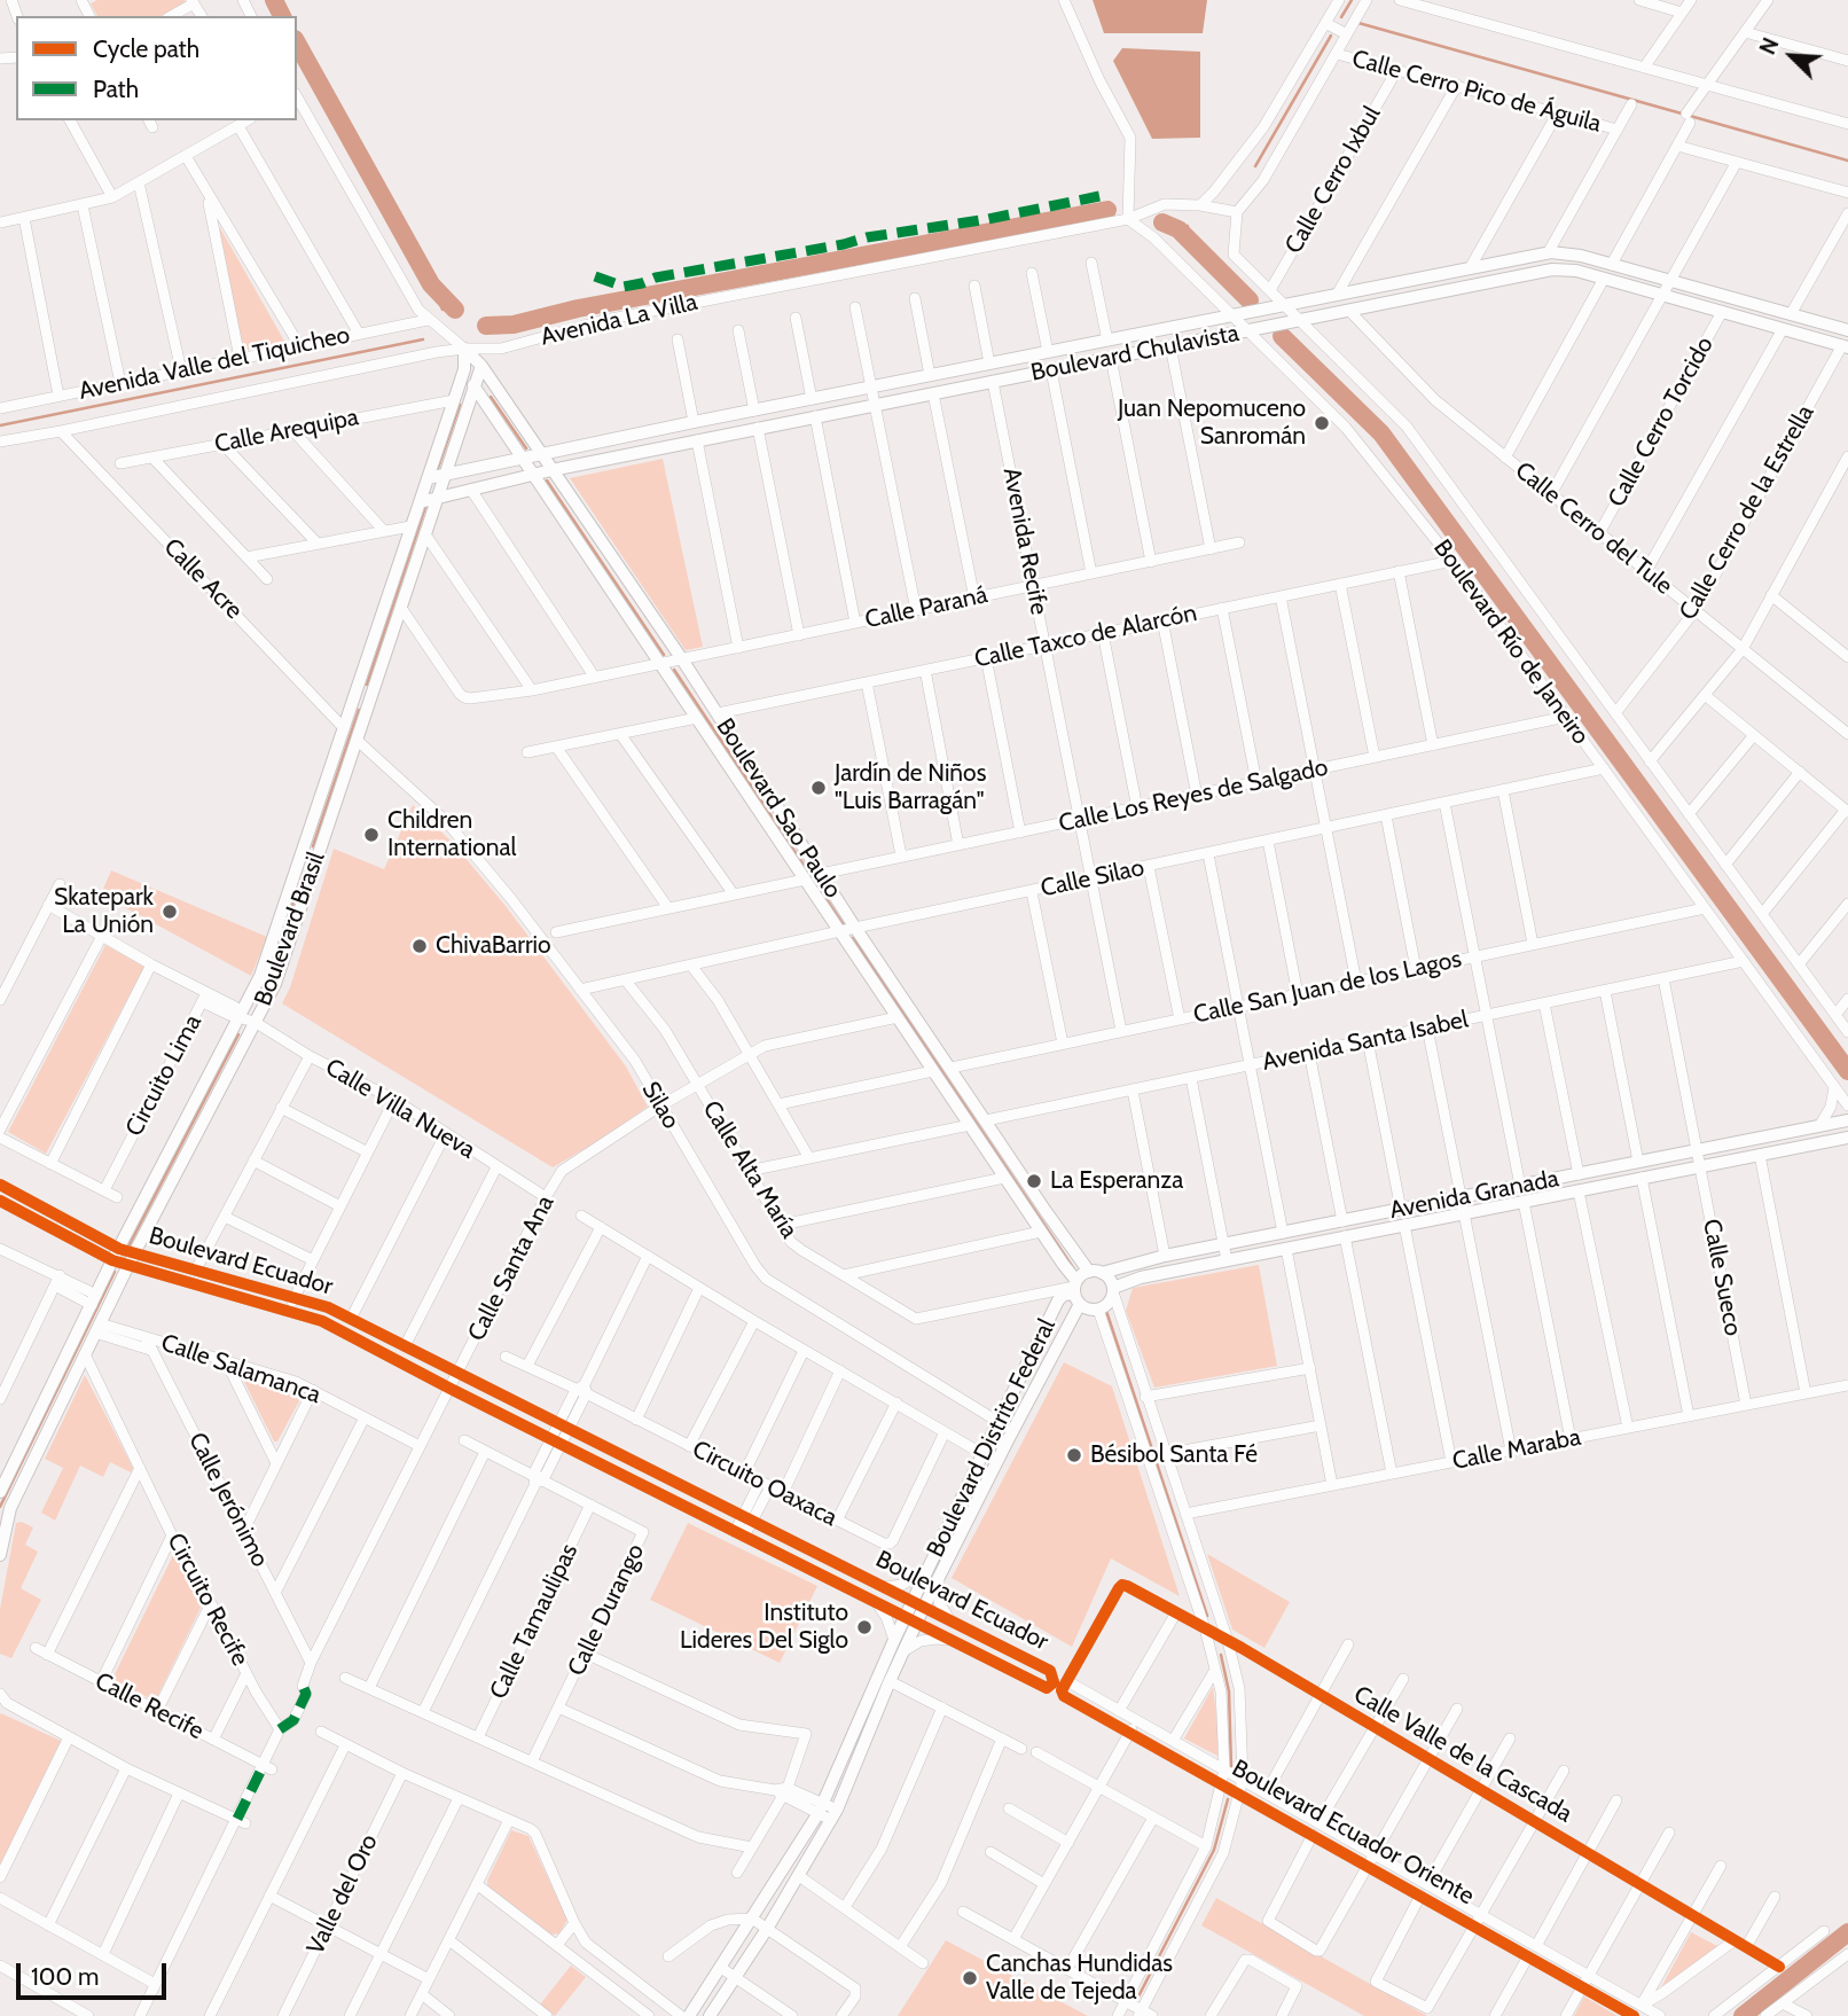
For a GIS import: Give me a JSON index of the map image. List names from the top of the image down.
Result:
{
  "streets": {
    "main road": [
      "Boulevard Chulavista",
      "Boulevard Sao Paulo",
      "Boulevard Brasil",
      "Avenida Granada",
      "Boulevard Distrito Federal"
    ],
    "street": [
      "Calle Cerro Pico de Águila",
      "Calle Cerro Ixbul",
      "Avenida La Villa",
      "Avenida Valle del Tiquicheo",
      "Calle Cerro Torcido",
      "Calle Arequipa",
      "Calle Cerro de la Estrella",
      "Calle Cerro del Tule",
      "Avenida Recife",
      "Calle Acre",
      "Calle Paraná",
      "Calle Taxco de Alarcón",
      "Boulevard Río de Janeiro",
      "Calle Los Reyes de Salgado",
      "Calle Silao",
      "Calle San Juan de los Lagos",
      "Avenida Santa Isabel",
      "Circuito Lima",
      "Silao",
      "Calle Villa Nueva",
      "Calle Alta María",
      "Boulevard Ecuador",
      "Calle Santa Ana",
      "Calle Sueco",
      "Calle Salamanca",
      "Calle Maraba",
      "Circuito Oaxaca",
      "Calle Jerónimo",
      "Circuito Recife",
      "Calle Durango",
      "Calle Tamaulipas",
      "Calle Recife",
      "Calle Valle de la Cascada",
      "Boulevard Ecuador Oriente",
      "Valle del Oro"
    ]
  },
  "crossings": [
    ["Calle Cerro Pico de Águila", "Calle Cerro Ixbul"],
    ["Calle Cerro Ixbul", "Boulevard Río de Janeiro"],
    ["Avenida La Villa", "Calle Acre"],
    ["Avenida La Villa", "Boulevard Río de Janeiro"],
    ["Avenida La Villa", "Boulevard Sao Paulo"],
    ["Avenida La Villa", "Boulevard Brasil"],
    ["Boulevard Chulavista", "Calle Cerro Torcido"],
    ["Boulevard Chulavista", "Calle Cerro de la Estrella"],
    ["Boulevard Chulavista", "Calle Cerro del Tule"],
    ["Boulevard Chulavista", "Avenida Recife"],
    ["Boulevard Chulavista", "Boulevard Río de Janeiro"],
    ["Boulevard Chulavista", "Boulevard Sao Paulo"],
    ["Boulevard Chulavista", "Boulevard Brasil"],
    ["Calle Cerro Torcido", "Calle Cerro del Tule"],
    ["Calle Arequipa", "Calle Acre"],
    ["Calle Arequipa", "Boulevard Brasil"],
    ["Calle Cerro de la Estrella", "Calle Cerro del Tule"],
    ["Calle Cerro de la Estrella", "Boulevard Río de Janeiro"],
    ["Avenida Recife", "Calle Paraná"],
    ["Avenida Recife", "Calle Taxco de Alarcón"],
    ["Avenida Recife", "Calle Los Reyes de Salgado"],
    ["Avenida Recife", "Calle Silao"],
    ["Avenida Recife", "Calle San Juan de los Lagos"],
    ["Calle Acre", "Boulevard Brasil"],
    ["Calle Paraná", "Boulevard Sao Paulo"],
    ["Calle Paraná", "Boulevard Brasil"],
    ["Calle Taxco de Alarcón", "Boulevard Río de Janeiro"],
    ["Calle Taxco de Alarcón", "Boulevard Sao Paulo"],
    ["Boulevard Río de Janeiro", "Calle Los Reyes de Salgado"],
    ["Boulevard Río de Janeiro", "Calle Silao"],
    ["Boulevard Río de Janeiro", "Calle San Juan de los Lagos"],
    ["Boulevard Río de Janeiro", "Avenida Santa Isabel"],
    ["Calle Los Reyes de Salgado", "Boulevard Sao Paulo"],
    ["Boulevard Sao Paulo", "Calle Silao"],
    ["Boulevard Sao Paulo", "Boulevard Brasil"],
    ["Boulevard Sao Paulo", "Calle San Juan de los Lagos"],
    ["Boulevard Sao Paulo", "Avenida Santa Isabel"],
    ["Boulevard Sao Paulo", "Calle Alta María"],
    ["Boulevard Sao Paulo", "Avenida Granada"],
    ["Boulevard Sao Paulo", "Calle Santa Ana"],
    ["Boulevard Sao Paulo", "Boulevard Distrito Federal"],
    ["Calle Silao", "Silao"],
    ["Calle Silao", "Calle Alta María"],
    ["Boulevard Brasil", "Silao"],
    ["Boulevard Brasil", "Calle Villa Nueva"],
    ["Boulevard Brasil", "Boulevard Ecuador"],
    ["Boulevard Brasil", "Calle Salamanca"],
    ["Boulevard Brasil", "Circuito Recife"],
    ["Avenida Santa Isabel", "Calle Sueco"],
    ["Circuito Lima", "Calle Villa Nueva"],
    ["Silao", "Calle Santa Ana"],
    ["Silao", "Boulevard Distrito Federal"],
    ["Calle Villa Nueva", "Calle Santa Ana"],
    ["Calle Alta María", "Avenida Granada"],
    ["Calle Alta María", "Calle Santa Ana"],
    ["Calle Alta María", "Boulevard Distrito Federal"],
    ["Avenida Granada", "Calle Sueco"],
    ["Avenida Granada", "Boulevard Distrito Federal"],
    ["Boulevard Ecuador", "Calle Santa Ana"],
    ["Boulevard Ecuador", "Boulevard Distrito Federal"],
    ["Calle Santa Ana", "Calle Salamanca"],
    ["Calle Santa Ana", "Calle Jerónimo"],
    ["Calle Santa Ana", "Circuito Recife"],
    ["Calle Sueco", "Calle Maraba"],
    ["Calle Salamanca", "Calle Jerónimo"],
    ["Calle Durango", "Calle Tamaulipas"],
    ["Calle Valle de la Cascada", "Boulevard Ecuador Oriente"]
  ],
  "places": [
    "Juan Nepomuceno Sanromán",
    "Jardín de Niños \"Luis Barragán\"",
    "Children International",
    "Skatepark La Unión",
    "ChivaBarrio",
    "La Esperanza",
    "Bésibol Santa Fé",
    "Instituto Lideres Del Siglo",
    "Canchas Hundidas Valle de Tejeda"
  ],
  "legend": ["Cycle path", "Path"],
  "scale_bar": "100 m",
  "north": "top left"
}
